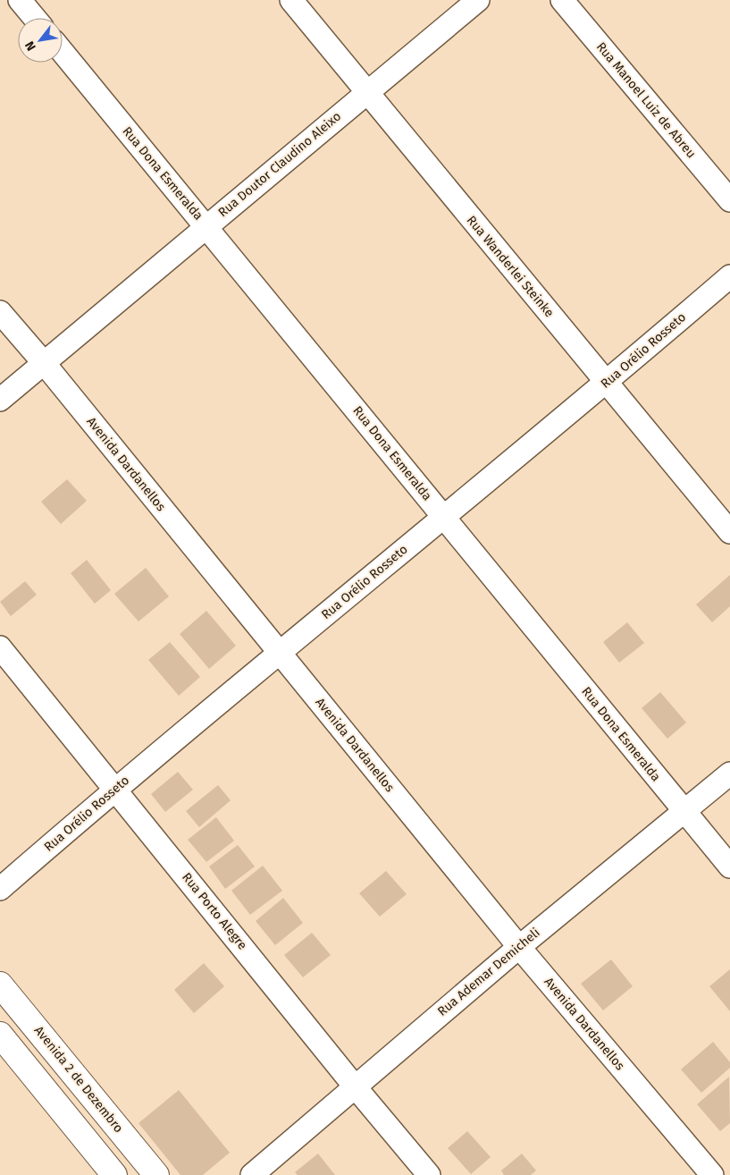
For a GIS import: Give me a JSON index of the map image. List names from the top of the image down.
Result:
{
  "streets": {
    "street": [
      "Rua Manoel Luiz de Abreu",
      "Rua Doutor Claudino Aleixo",
      "Rua Dona Esmeralda",
      "Rua Wanderlei Steinke",
      "Rua Orélio Rosseto",
      "Avenida Dardanellos",
      "Rua Porto Alegre",
      "Rua Ademar Demicheli",
      "Avenida 2 de Dezembro"
    ]
  },
  "crossings": [
    ["Rua Doutor Claudino Aleixo", "Rua Dona Esmeralda"],
    ["Rua Doutor Claudino Aleixo", "Rua Wanderlei Steinke"],
    ["Rua Doutor Claudino Aleixo", "Avenida Dardanellos"],
    ["Rua Dona Esmeralda", "Rua Orélio Rosseto"],
    ["Rua Dona Esmeralda", "Rua Ademar Demicheli"],
    ["Rua Wanderlei Steinke", "Rua Orélio Rosseto"],
    ["Rua Orélio Rosseto", "Avenida Dardanellos"],
    ["Rua Orélio Rosseto", "Rua Porto Alegre"],
    ["Avenida Dardanellos", "Rua Ademar Demicheli"],
    ["Rua Porto Alegre", "Rua Ademar Demicheli"]
  ],
  "north": "bottom left"
}
